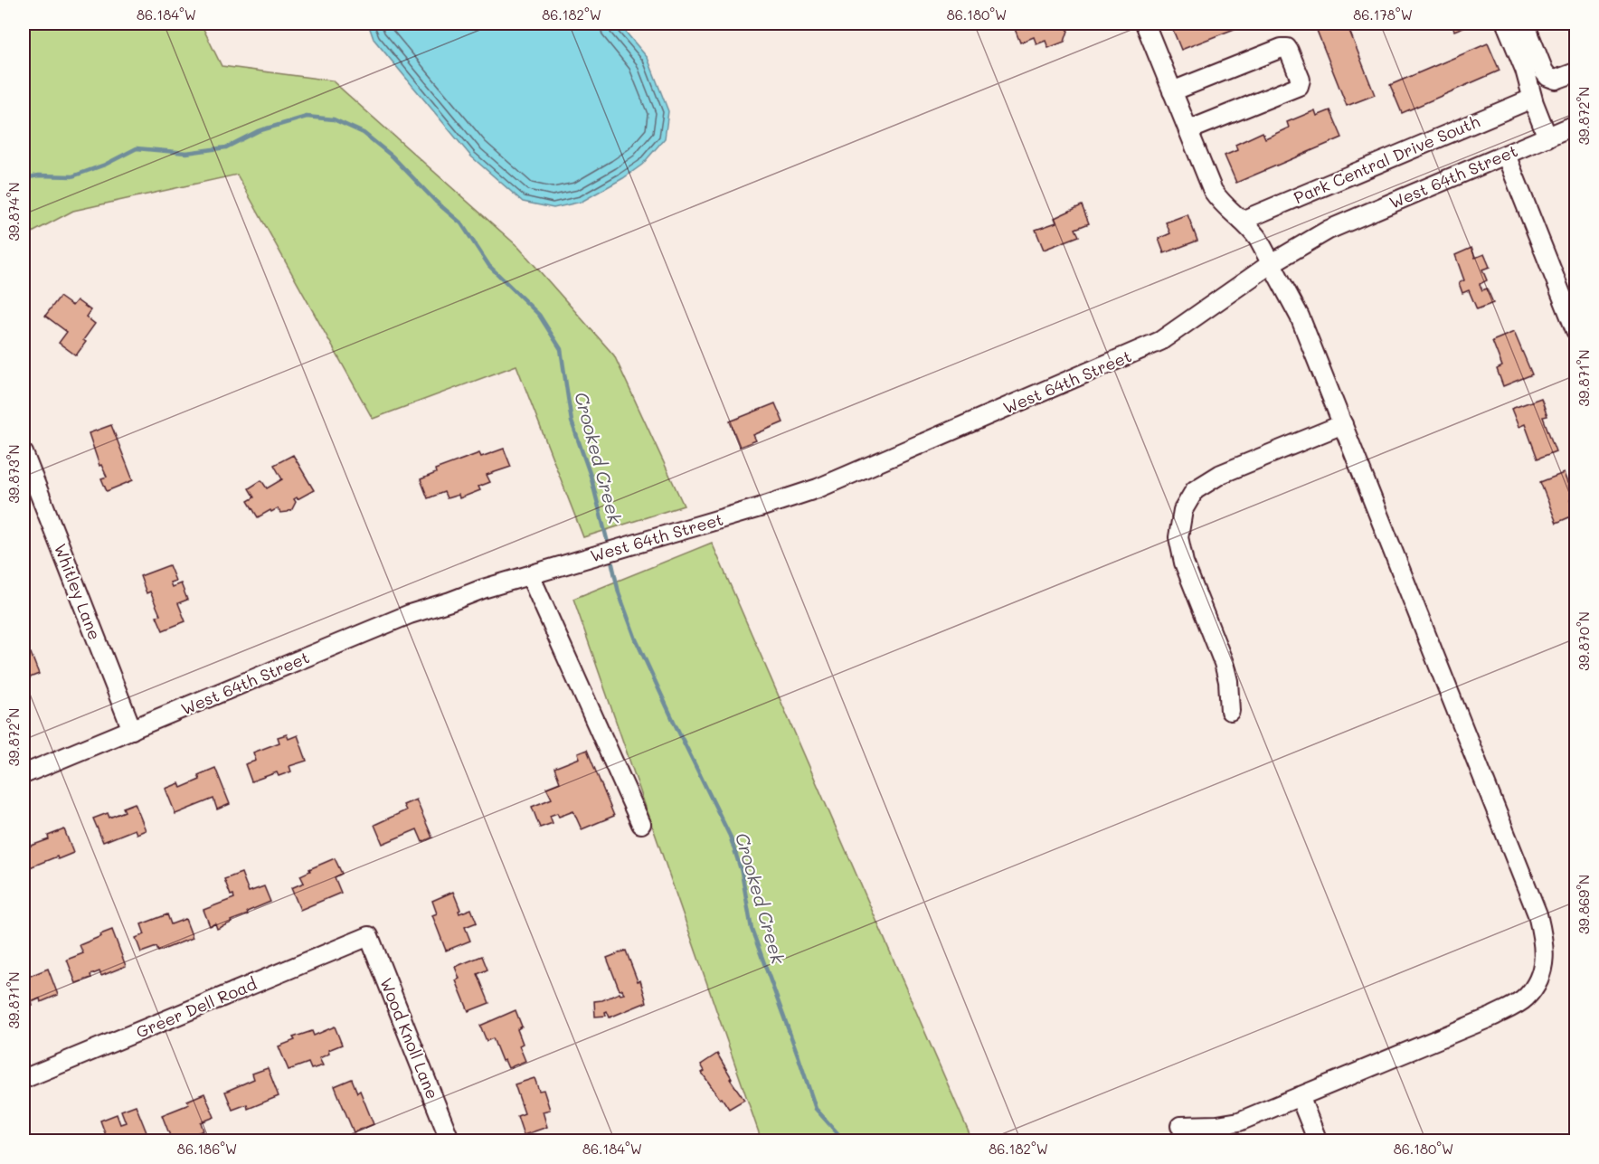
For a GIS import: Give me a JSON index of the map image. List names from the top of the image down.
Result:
{
  "streets": {
    "street": [
      "Park Central Drive South",
      "West 64th Street",
      "Whitley Lane",
      "Greer Dell Road",
      "Wood Knoll Lane"
    ]
  },
  "crossings": [
    ["West 64th Street", "Whitley Lane"],
    ["Greer Dell Road", "Wood Knoll Lane"]
  ],
  "water": ["Crooked Creek"],
  "coordinates": [
    "86.184°W",
    "86.182°W",
    "86.180°W",
    "86.178°W",
    "39.872°N",
    "39.874°N",
    "39.871°N",
    "39.873°N",
    "39.870°N",
    "39.869°N",
    "86.186°W"
  ]
}
